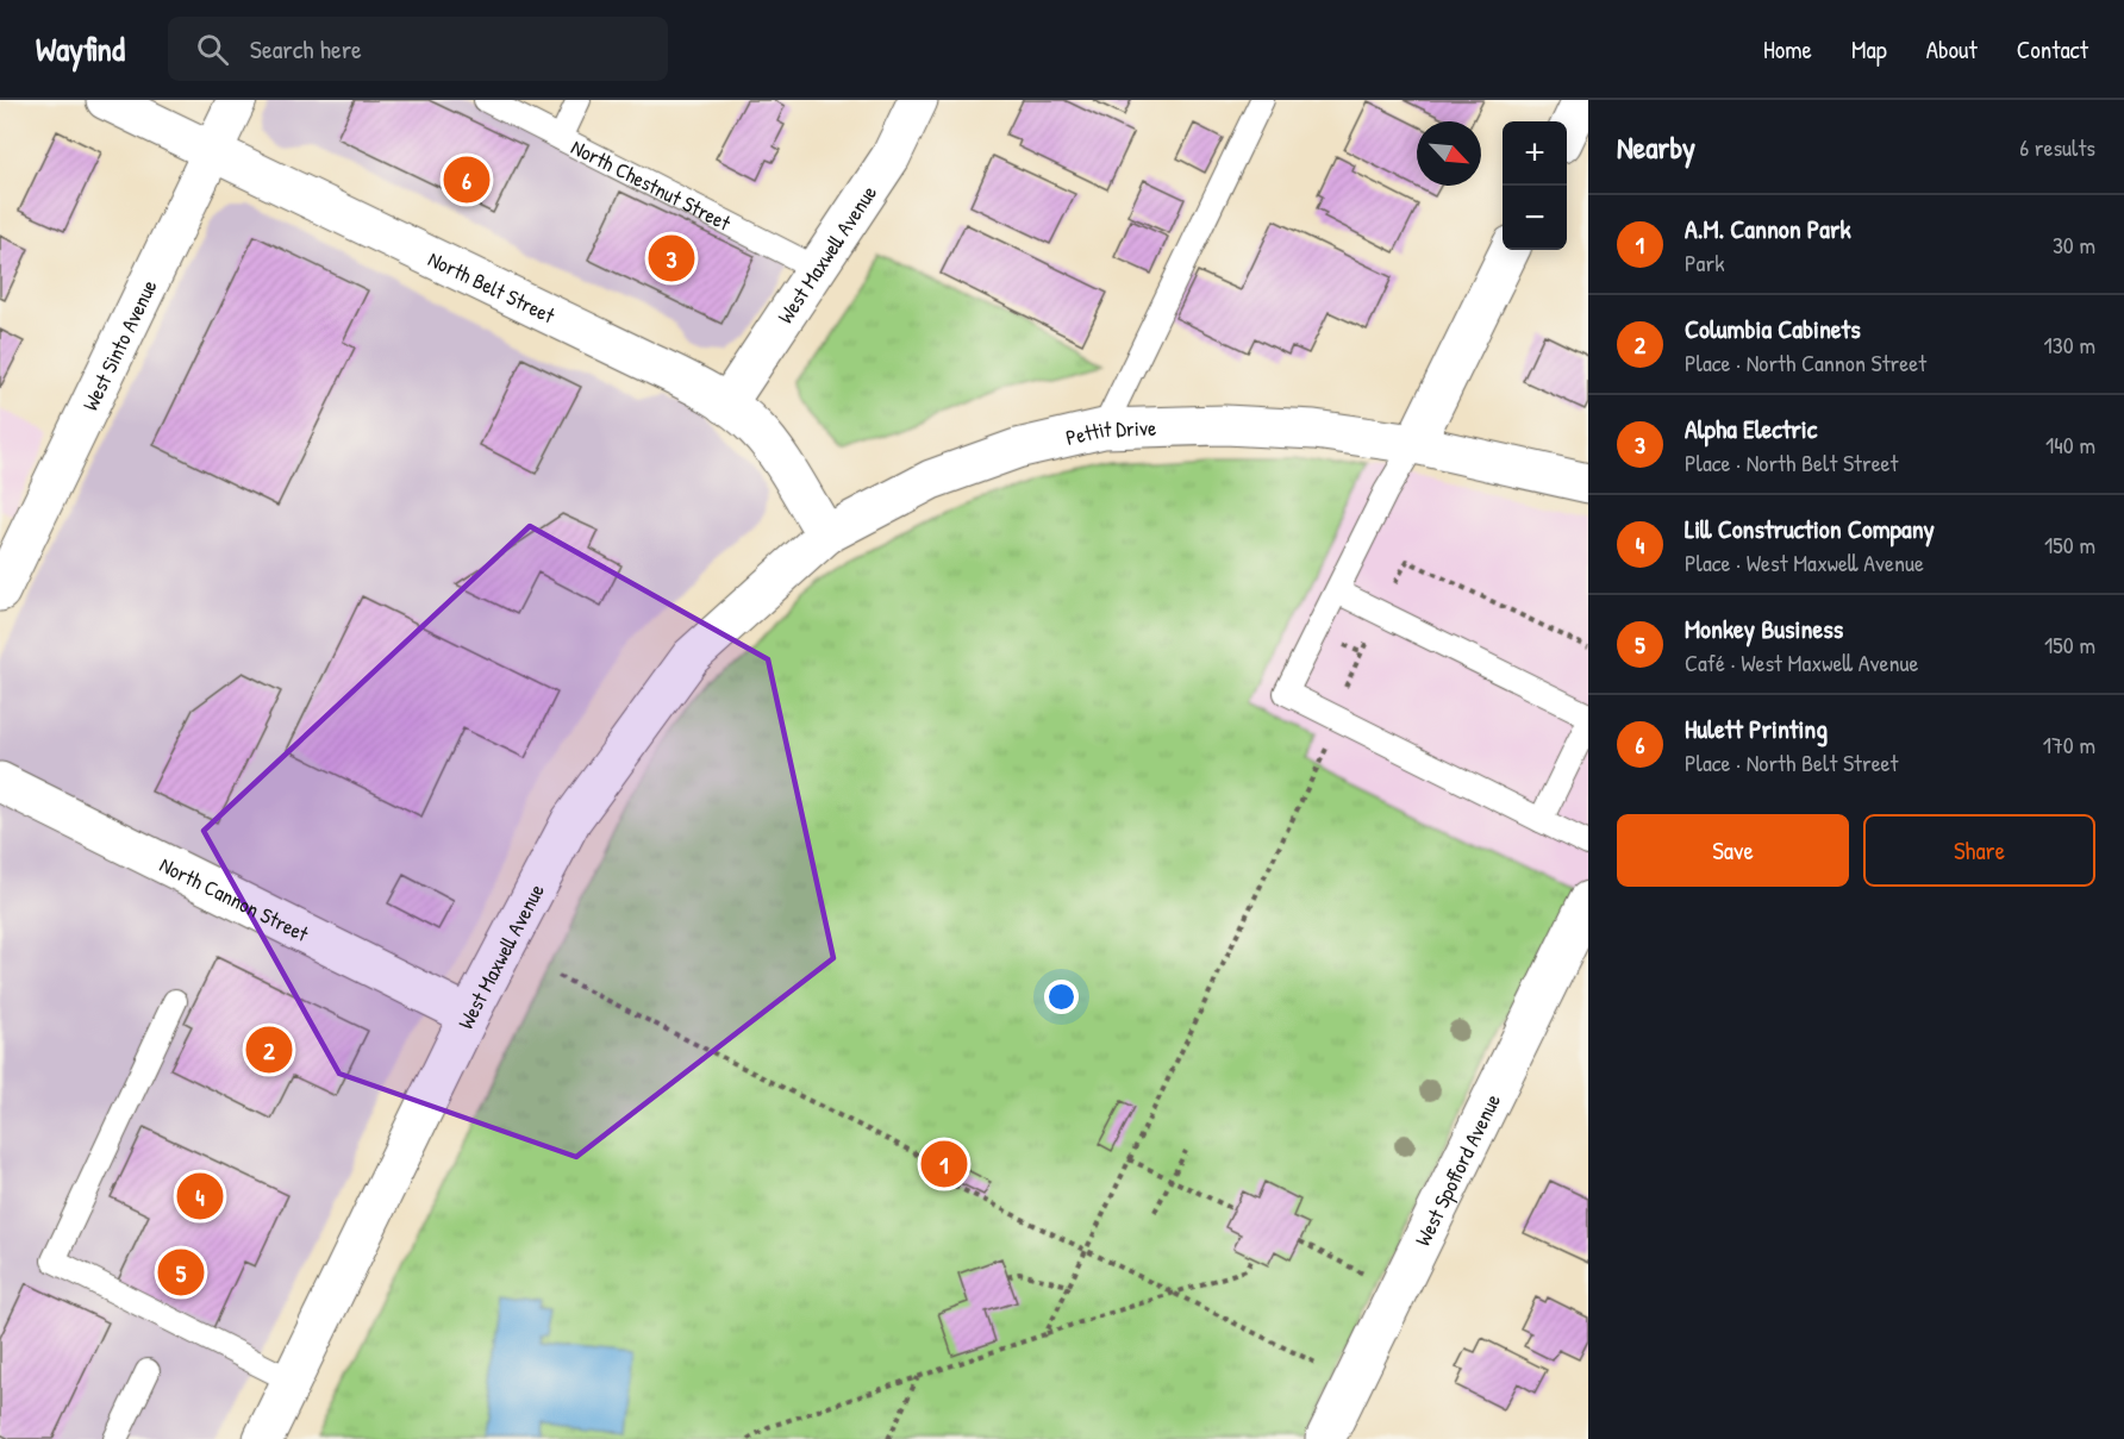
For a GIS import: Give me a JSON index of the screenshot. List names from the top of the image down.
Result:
{
  "streets": {
    "street": [
      "West Maxwell Avenue",
      "North Belt Street",
      "West Sinto Avenue",
      "Pettit Drive",
      "North Cannon Street",
      "West Spofford Avenue"
    ],
    "lane": ["North Chestnut Street"]
  },
  "crossings": [
    ["North Chestnut Street", "West Maxwell Avenue"],
    ["West Maxwell Avenue", "North Belt Street"],
    ["West Maxwell Avenue", "Pettit Drive"],
    ["West Maxwell Avenue", "North Cannon Street"],
    ["North Belt Street", "West Sinto Avenue"],
    ["North Belt Street", "Pettit Drive"]
  ],
  "north": "bottom right",
  "page": {
    "header": "Wayfind",
    "search": "Search here",
    "nav": [
      "Home",
      "Map",
      "About",
      "Contact"
    ],
    "heading": ["Nearby", "6 results"],
    "map_buttons": ["+", "−"],
    "pins": [
      "6",
      "3",
      "2",
      "1",
      "4",
      "5"
    ],
    "list": [
      {
        "mark": "1",
        "name": "A.M. Cannon Park",
        "note": "Park",
        "value": "30 m"
      },
      {
        "mark": "2",
        "name": "Columbia Cabinets",
        "note": "Place · North Cannon Street",
        "value": "130 m"
      },
      {
        "mark": "3",
        "name": "Alpha Electric",
        "note": "Place · North Belt Street",
        "value": "140 m"
      },
      {
        "mark": "4",
        "name": "Lill Construction Company",
        "note": "Place · West Maxwell Avenue",
        "value": "150 m"
      },
      {
        "mark": "5",
        "name": "Monkey Business",
        "note": "Café · West Maxwell Avenue",
        "value": "150 m"
      },
      {
        "mark": "6",
        "name": "Hulett Printing",
        "note": "Place · North Belt Street",
        "value": "170 m"
      }
    ],
    "buttons": ["Save", "Share"]
  }
}
